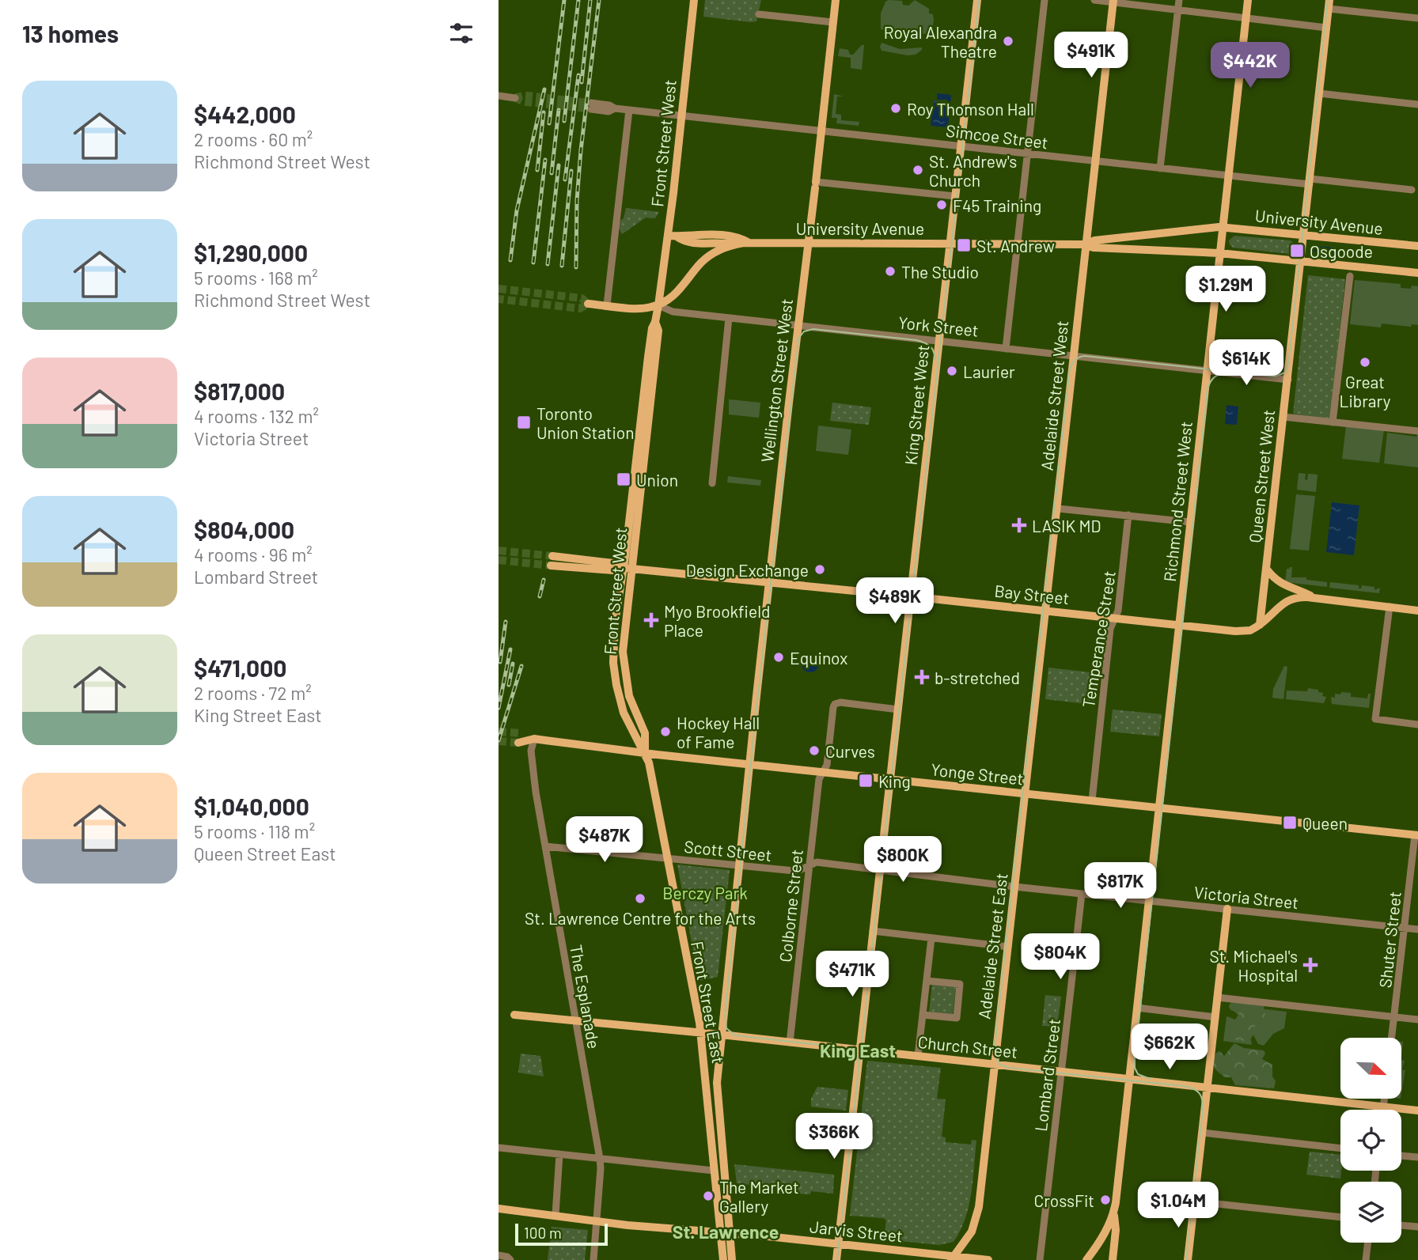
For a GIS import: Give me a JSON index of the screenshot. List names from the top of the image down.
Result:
{
  "streets": {
    "main road": [
      "Front Street West",
      "University Avenue",
      "York Street",
      "Wellington Street West",
      "Adelaide Street West",
      "King Street West",
      "Queen Street West",
      "Richmond Street West",
      "Bay Street",
      "Yonge Street",
      "Adelaide Street East",
      "Front Street East",
      "Church Street",
      "Jarvis Street"
    ],
    "street": [
      "Simcoe Street",
      "Temperance Street",
      "Scott Street",
      "Victoria Street",
      "Colborne Street",
      "Shuter Street",
      "The Esplanade",
      "Lombard Street"
    ]
  },
  "crossings": [
    ["Simcoe Street", "Front Street West"],
    ["Simcoe Street", "Wellington Street West"],
    ["Simcoe Street", "Adelaide Street West"],
    ["Simcoe Street", "King Street West"],
    ["Simcoe Street", "Queen Street West"],
    ["Simcoe Street", "Richmond Street West"],
    ["Front Street West", "University Avenue"],
    ["Front Street West", "York Street"],
    ["Front Street West", "Bay Street"],
    ["Front Street West", "Yonge Street"],
    ["Front Street West", "Front Street East"],
    ["University Avenue", "York Street"],
    ["University Avenue", "Wellington Street West"],
    ["University Avenue", "Adelaide Street West"],
    ["University Avenue", "King Street West"],
    ["University Avenue", "Queen Street West"],
    ["University Avenue", "Richmond Street West"],
    ["York Street", "Wellington Street West"],
    ["York Street", "Adelaide Street West"],
    ["York Street", "King Street West"],
    ["York Street", "Queen Street West"],
    ["York Street", "Richmond Street West"],
    ["Wellington Street West", "Bay Street"],
    ["Wellington Street West", "Yonge Street"],
    ["Wellington Street West", "Scott Street"],
    ["Wellington Street West", "Front Street East"],
    ["Adelaide Street West", "Bay Street"],
    ["Adelaide Street West", "Yonge Street"],
    ["Adelaide Street West", "Adelaide Street East"],
    ["King Street West", "Bay Street"],
    ["King Street West", "Yonge Street"],
    ["King Street West", "Victoria Street"],
    ["King Street West", "Colborne Street"],
    ["King Street West", "Church Street"],
    ["King Street West", "Jarvis Street"],
    ["Queen Street West", "Bay Street"],
    ["Richmond Street West", "Bay Street"],
    ["Richmond Street West", "Yonge Street"],
    ["Richmond Street West", "Victoria Street"],
    ["Richmond Street West", "Church Street"],
    ["Bay Street", "Temperance Street"],
    ["Temperance Street", "Yonge Street"],
    ["Yonge Street", "Colborne Street"],
    ["Yonge Street", "Shuter Street"],
    ["Yonge Street", "Adelaide Street East"],
    ["Yonge Street", "The Esplanade"],
    ["Yonge Street", "Front Street East"],
    ["Scott Street", "Victoria Street"],
    ["Scott Street", "Colborne Street"],
    ["Scott Street", "The Esplanade"],
    ["Scott Street", "Front Street East"],
    ["Victoria Street", "Colborne Street"],
    ["Victoria Street", "Shuter Street"],
    ["Victoria Street", "Adelaide Street East"],
    ["Victoria Street", "Lombard Street"],
    ["Colborne Street", "Church Street"],
    ["Adelaide Street East", "Church Street"],
    ["Adelaide Street East", "Jarvis Street"],
    ["The Esplanade", "Church Street"],
    ["The Esplanade", "Jarvis Street"],
    ["Front Street East", "Church Street"],
    ["Front Street East", "Jarvis Street"],
    ["Church Street", "Lombard Street"]
  ],
  "districts": ["King East", "St. Lawrence"],
  "parks": ["Berczy Park"],
  "places": {
    "other": [
      "Royal Alexandra Theatre",
      "Roy Thomson Hall",
      "St. Andrew's Church",
      "F45 Training",
      "The Studio",
      "Great Library",
      "Laurier",
      "Design Exchange",
      "Equinox",
      "Hockey Hall of Fame",
      "Curves",
      "St. Lawrence Centre for the Arts",
      "The Market Gallery",
      "CrossFit"
    ],
    "transit": [
      "St. Andrew",
      "Osgoode",
      "Toronto Union Station",
      "Union",
      "King",
      "Queen"
    ],
    "health": [
      "LASIK MD",
      "Myo Brookfield Place",
      "b-stretched",
      "St. Michael's Hospital"
    ]
  },
  "scale_bar": "100 m",
  "north": "bottom right",
  "page": {
    "heading": "13 homes",
    "price": [
      "$491K",
      "$442K",
      "$1.29M",
      "$614K",
      "$489K",
      "$487K",
      "$800K",
      "$817K",
      "$804K",
      "$471K",
      "$662K",
      "$366K",
      "$1.04M"
    ],
    "list": [
      {
        "name": "$442,000",
        "note": "2 rooms · 60 m² · Richmond Street West"
      },
      {
        "name": "$1,290,000",
        "note": "5 rooms · 168 m² · Richmond Street West"
      },
      {
        "name": "$817,000",
        "note": "4 rooms · 132 m² · Victoria Street"
      },
      {
        "name": "$804,000",
        "note": "4 rooms · 96 m² · Lombard Street"
      },
      {
        "name": "$471,000",
        "note": "2 rooms · 72 m² · King Street East"
      },
      {
        "name": "$1,040,000",
        "note": "5 rooms · 118 m² · Queen Street East"
      }
    ],
    "scale": "100 m"
  }
}
